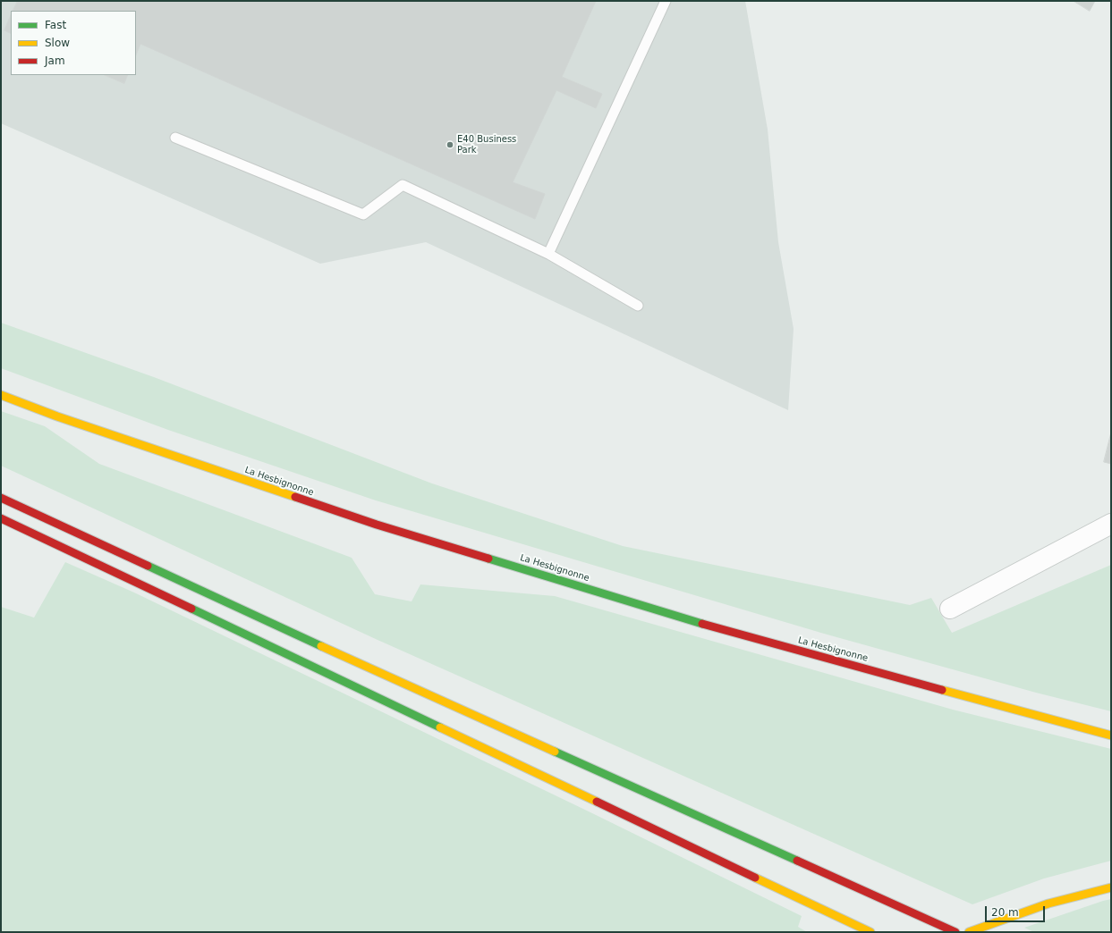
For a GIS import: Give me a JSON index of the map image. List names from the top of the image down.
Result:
{
  "streets": {
    "highway": ["La Hesbignonne"]
  },
  "places": ["E40 Business Park"],
  "legend": ["Fast", "Slow", "Jam"],
  "scale_bar": "20 m"
}
